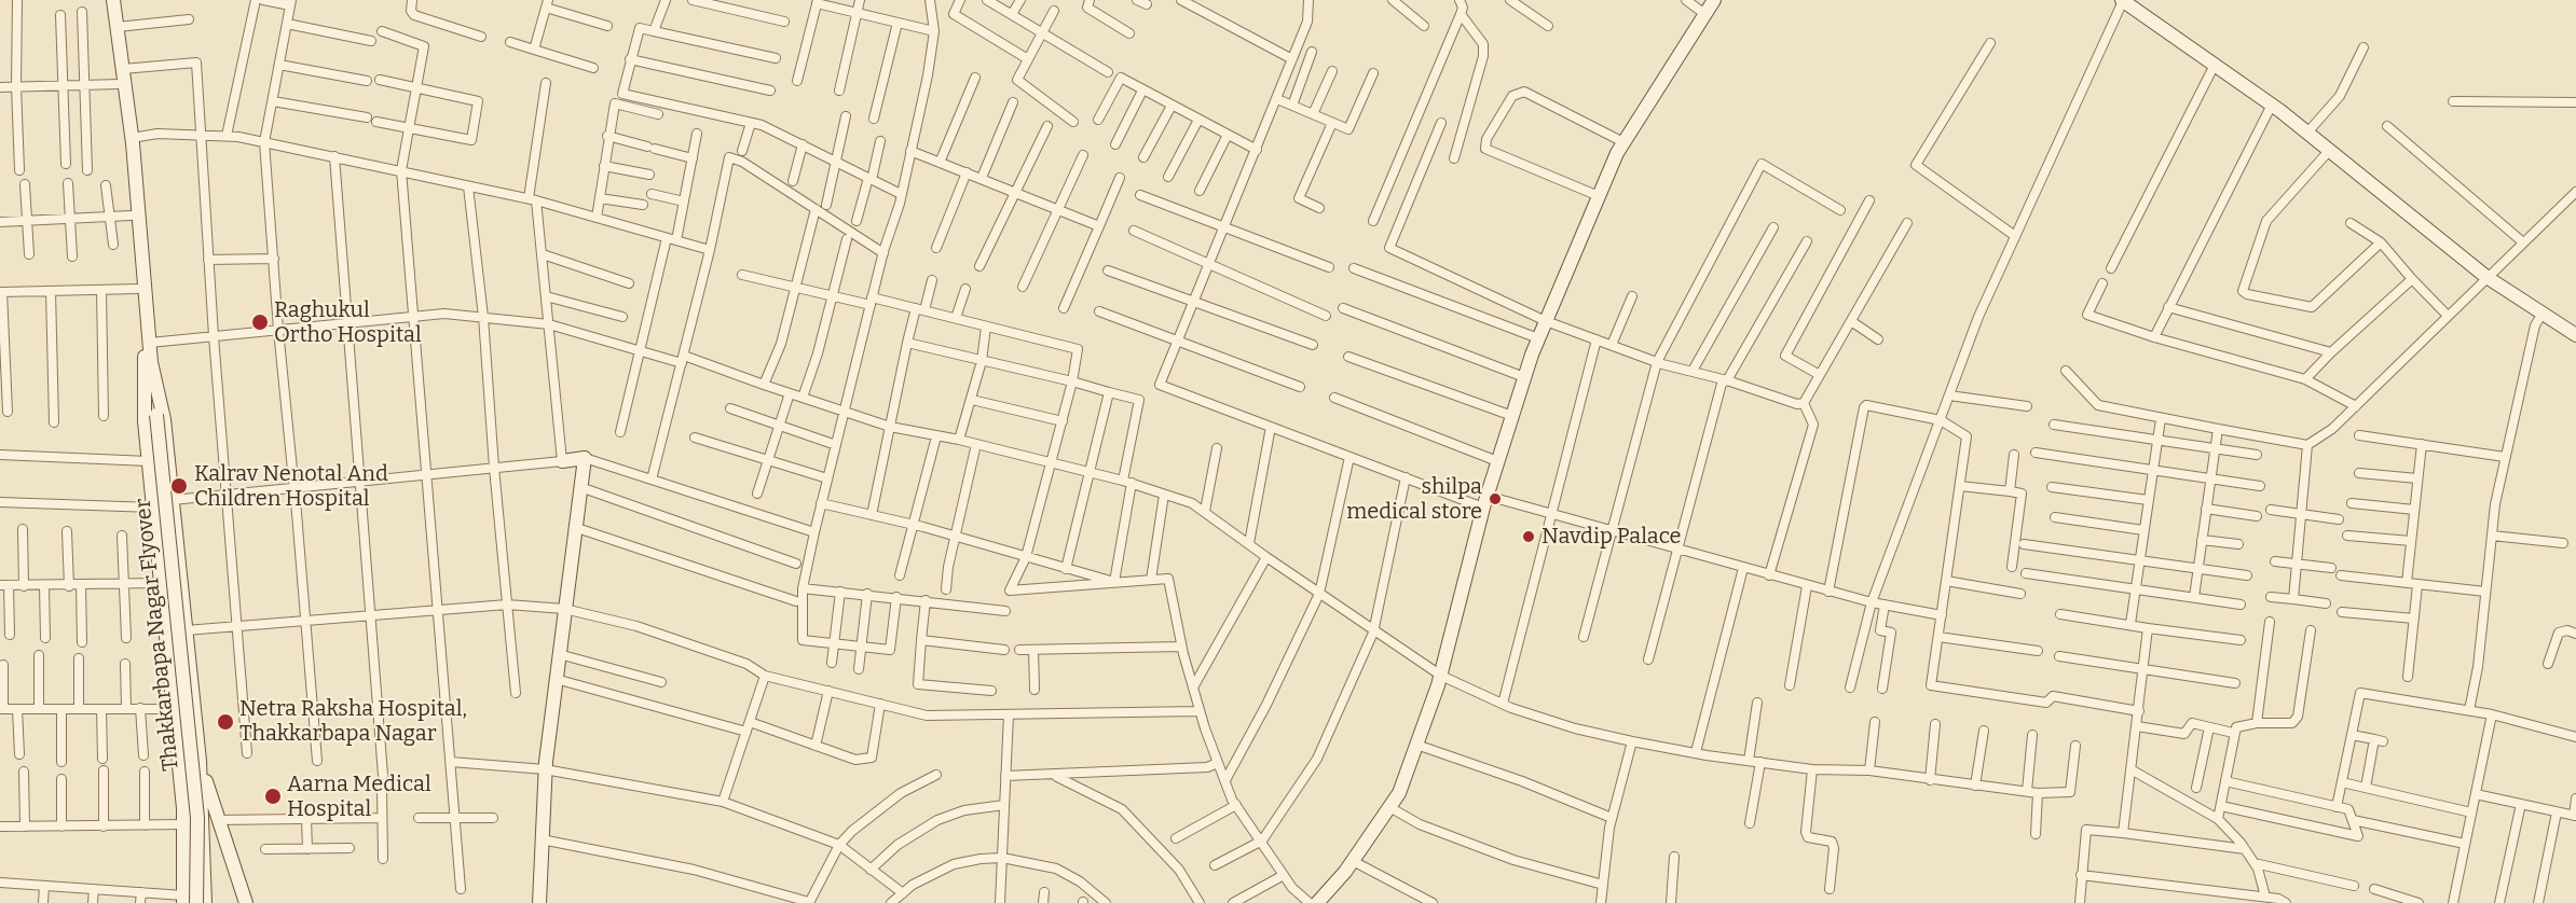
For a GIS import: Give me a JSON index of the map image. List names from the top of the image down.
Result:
{
  "streets": {
    "street": ["Thakkarbapa Nagar Flyover"]
  },
  "places": [
    "Raghukul Ortho Hospital",
    "Kalrav Nenotal And Children Hospital",
    "shilpa medical store",
    "Navdip Palace",
    "Netra Raksha Hospital, Thakkarbapa Nagar",
    "Aarna Medical Hospital"
  ]
}
